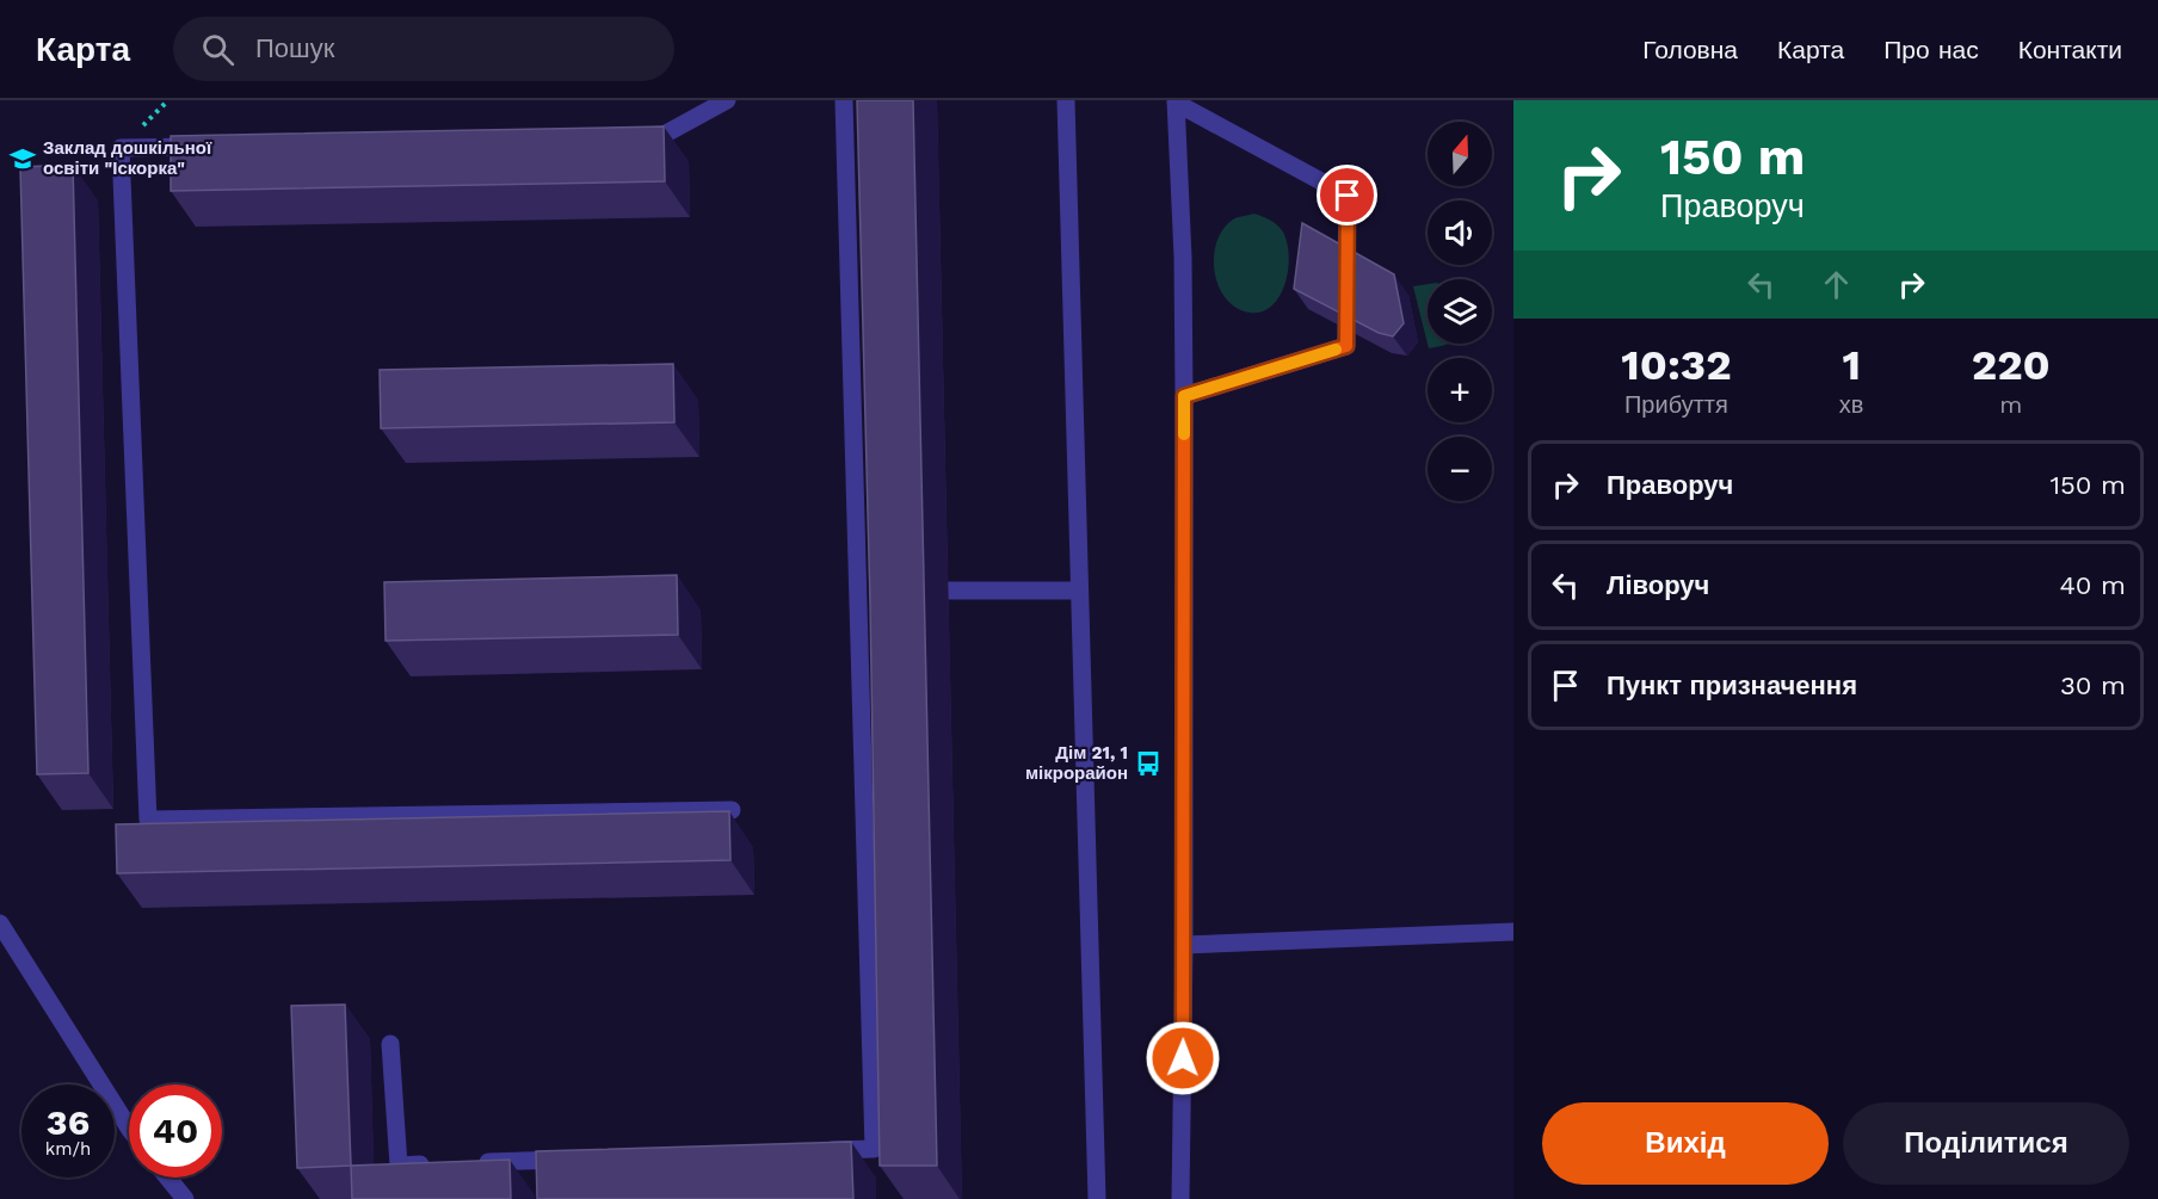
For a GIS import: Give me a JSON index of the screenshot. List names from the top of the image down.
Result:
{
  "places": {
    "school or university": ["Заклад дошкільної освіти \"Іскорка\""],
    "bus stop": ["Дім 21, 1 мікрорайон"]
  },
  "north": "top",
  "page": {
    "header": "Карта",
    "search": "Пошук",
    "nav": [
      "Головна",
      "Карта",
      "Про нас",
      "Контакти"
    ],
    "turn": ["150 m", "Праворуч"],
    "map_buttons": ["+", "−"],
    "eta": [
      "10:32",
      "Прибуття",
      "1",
      "хв",
      "220",
      "m"
    ],
    "list": [
      {
        "name": "Праворуч",
        "value": "150 m"
      },
      {
        "name": "Ліворуч",
        "value": "40 m"
      },
      {
        "name": "Пункт призначення",
        "value": "30 m"
      }
    ],
    "speed": "36 km/h",
    "limit": "40",
    "buttons": ["Вихід", "Поділитися"]
  }
}
